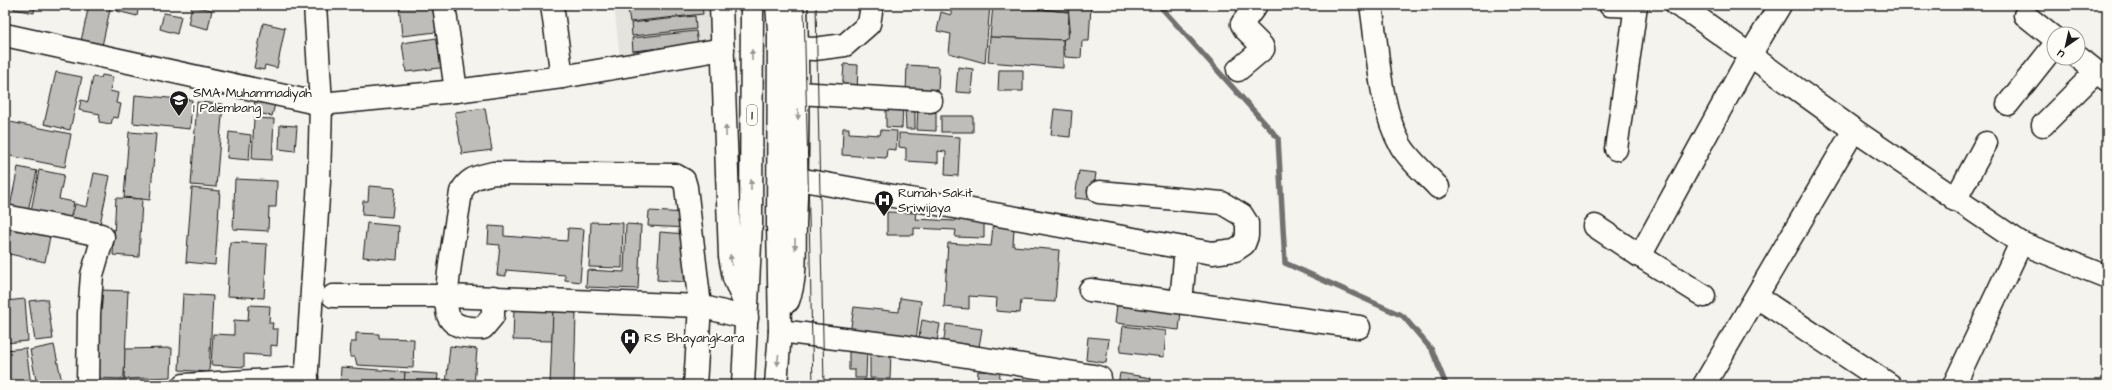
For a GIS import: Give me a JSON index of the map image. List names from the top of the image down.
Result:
{
  "streets": {
    "main road": ["1"]
  },
  "places": {
    "school or university": ["SMA Muhammadiyah 1 Palembang"],
    "hospital": ["Rumah Sakit Sriwijaya", "RS Bhayangkara"]
  },
  "north": "bottom left"
}
